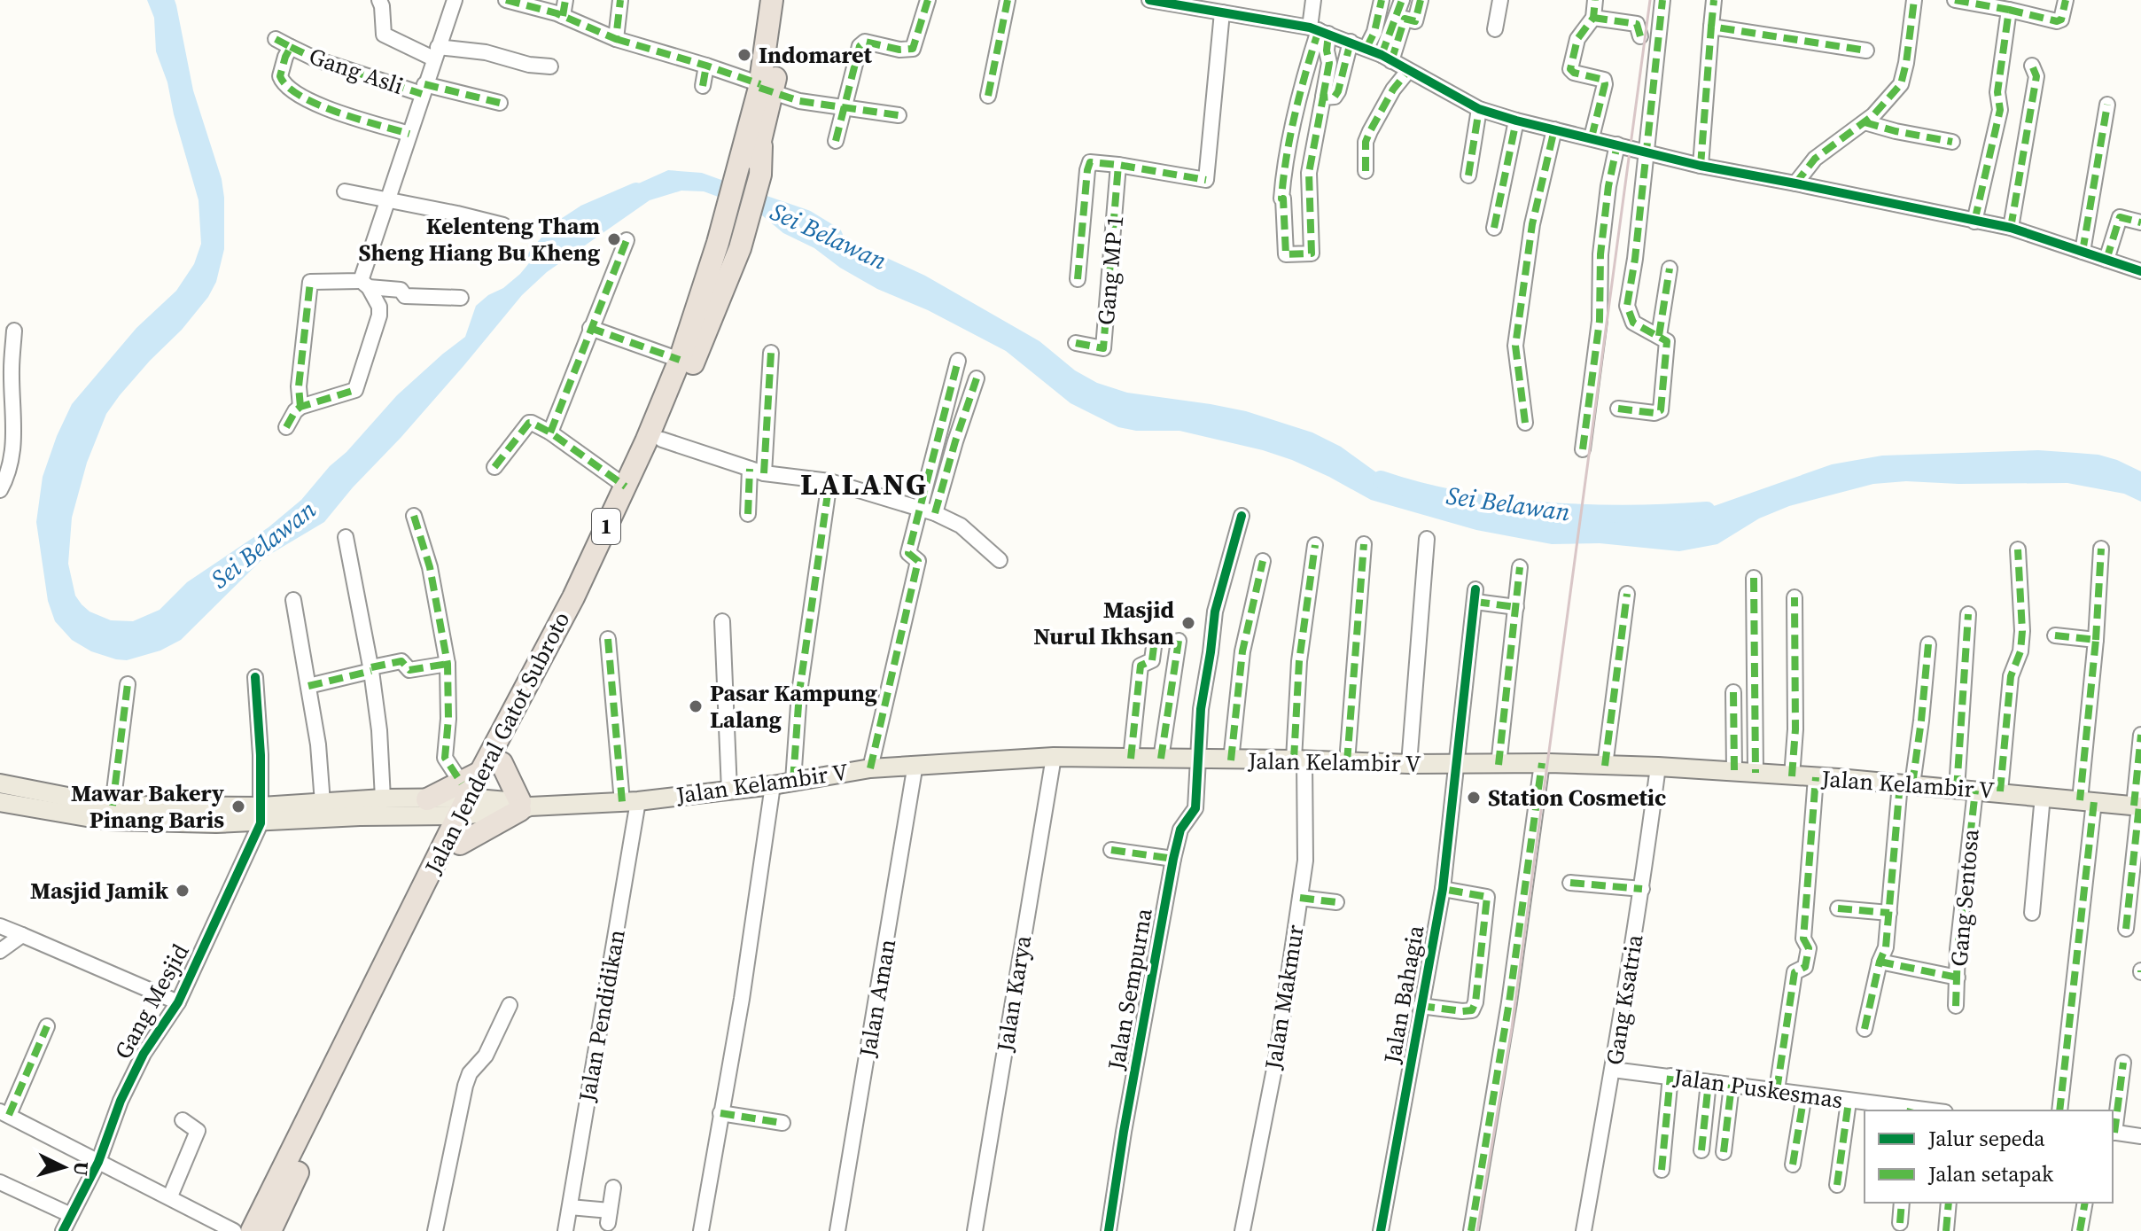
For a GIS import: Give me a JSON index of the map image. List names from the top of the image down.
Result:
{
  "streets": {
    "highway": ["1", "Jalan Jenderal Gatot Subroto"],
    "main road": ["Jalan Kelambir V"],
    "street": [
      "Gang Asli",
      "Gang MP 1",
      "Gang Sentosa",
      "Jalan Sempurna",
      "Jalan Karya",
      "Jalan Bahagia",
      "Jalan Makmur",
      "Jalan Aman",
      "Gang Ksatria",
      "Gang Mesjid",
      "Jalan Pendidikan",
      "Jalan Puskesmas"
    ]
  },
  "crossings": [
    ["1", "Jalan Jenderal Gatot Subroto"],
    ["Jalan Jenderal Gatot Subroto", "Jalan Kelambir V"],
    ["Jalan Kelambir V", "Gang Sentosa"],
    ["Jalan Kelambir V", "Jalan Sempurna"],
    ["Jalan Kelambir V", "Jalan Karya"],
    ["Jalan Kelambir V", "Jalan Bahagia"],
    ["Jalan Kelambir V", "Jalan Makmur"],
    ["Jalan Kelambir V", "Jalan Aman"],
    ["Jalan Kelambir V", "Gang Ksatria"],
    ["Jalan Kelambir V", "Gang Mesjid"],
    ["Jalan Kelambir V", "Jalan Pendidikan"],
    ["Gang Ksatria", "Jalan Puskesmas"]
  ],
  "districts": ["LALANG"],
  "water": ["Sei Belawan"],
  "places": [
    "Indomaret",
    "Kelenteng Tham Sheng Hiang Bu Kheng",
    "Masjid Nurul Ikhsan",
    "Pasar Kampung Lalang",
    "Station Cosmetic",
    "Mawar Bakery Pinang Baris",
    "Masjid Jamik"
  ],
  "legend": ["Jalur sepeda", "Jalan setapak"],
  "north": "right"
}
